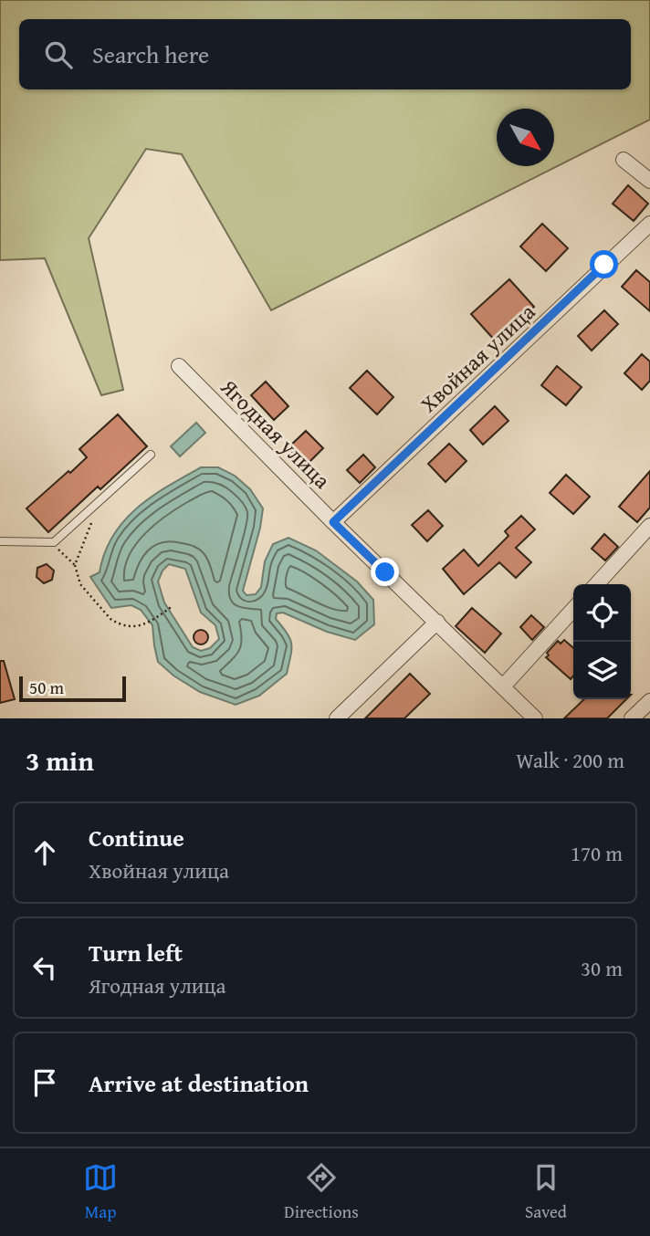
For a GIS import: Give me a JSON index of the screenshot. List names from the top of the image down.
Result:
{
  "streets": {
    "street": ["Хвойная улица", "Ягодная улица"]
  },
  "crossings": [
    ["Хвойная улица", "Ягодная улица"]
  ],
  "scale_bar": "50 m",
  "north": "bottom right",
  "page": {
    "search": "Search here",
    "scale": "50 m",
    "heading": ["3 min", "Walk · 200 m"],
    "list": [
      ["Continue", "Хвойная улица", "170 m"],
      ["Turn left", "Ягодная улица", "30 m"],
      "Arrive at destination"
    ],
    "nav": ["Map", "Directions", "Saved"]
  }
}
